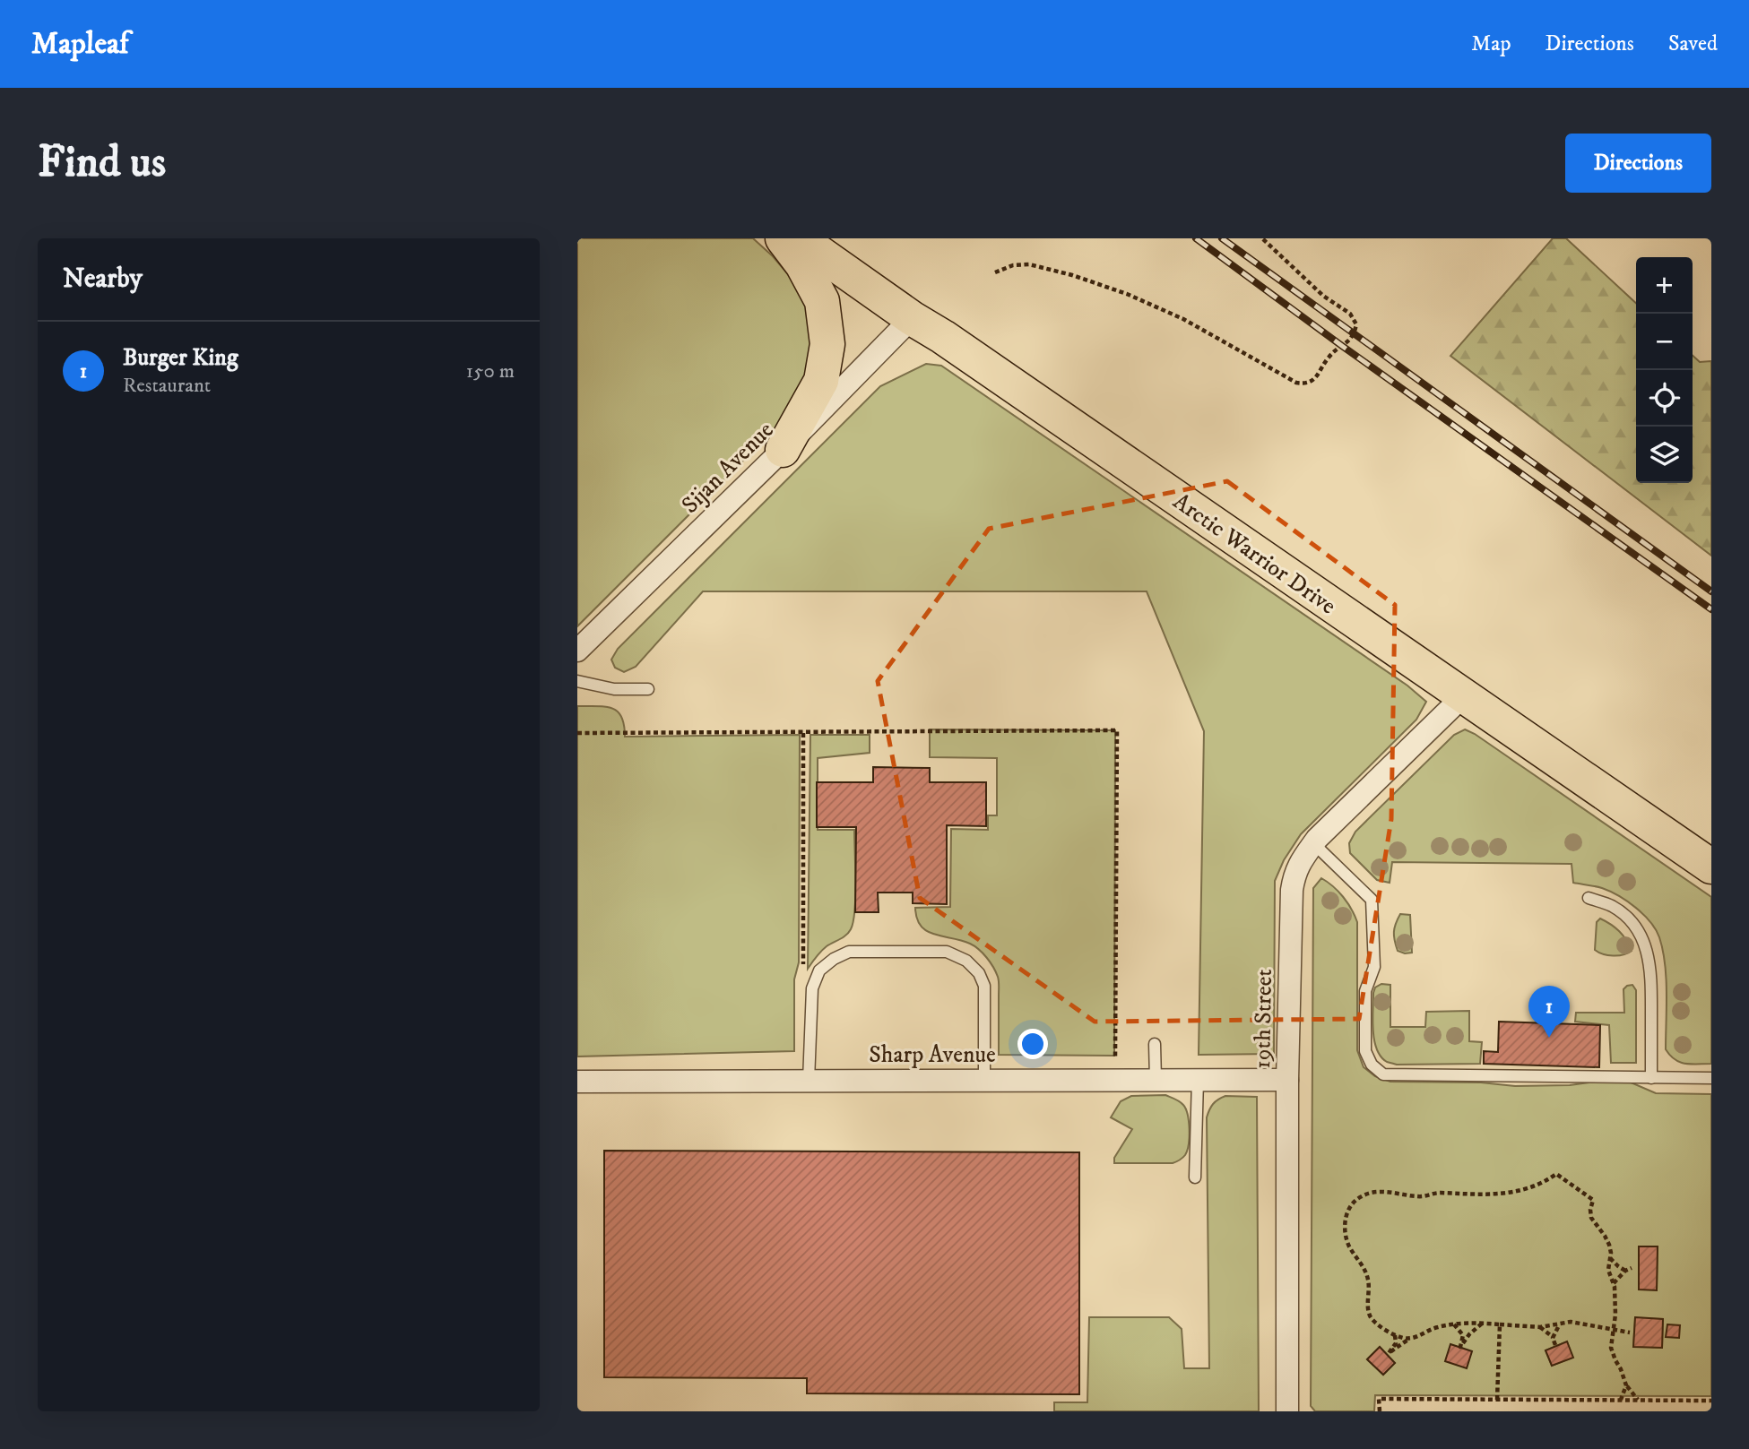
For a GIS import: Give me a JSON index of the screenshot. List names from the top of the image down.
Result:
{
  "streets": {
    "main road": ["Arctic Warrior Drive"],
    "street": ["Sijan Avenue", "19th Street", "Sharp Avenue"]
  },
  "crossings": [
    ["Sijan Avenue", "Arctic Warrior Drive"],
    ["Arctic Warrior Drive", "19th Street"],
    ["19th Street", "Sharp Avenue"]
  ],
  "page": {
    "header": "Mapleaf",
    "nav": ["Map", "Directions", "Saved"],
    "buttons": "Directions",
    "title": "Find us",
    "heading": "Nearby",
    "map_buttons": ["+", "−"],
    "list": [
      {
        "mark": "1",
        "name": "Burger King",
        "note": "Restaurant",
        "value": "150 m"
      }
    ],
    "pins": "1"
  }
}
